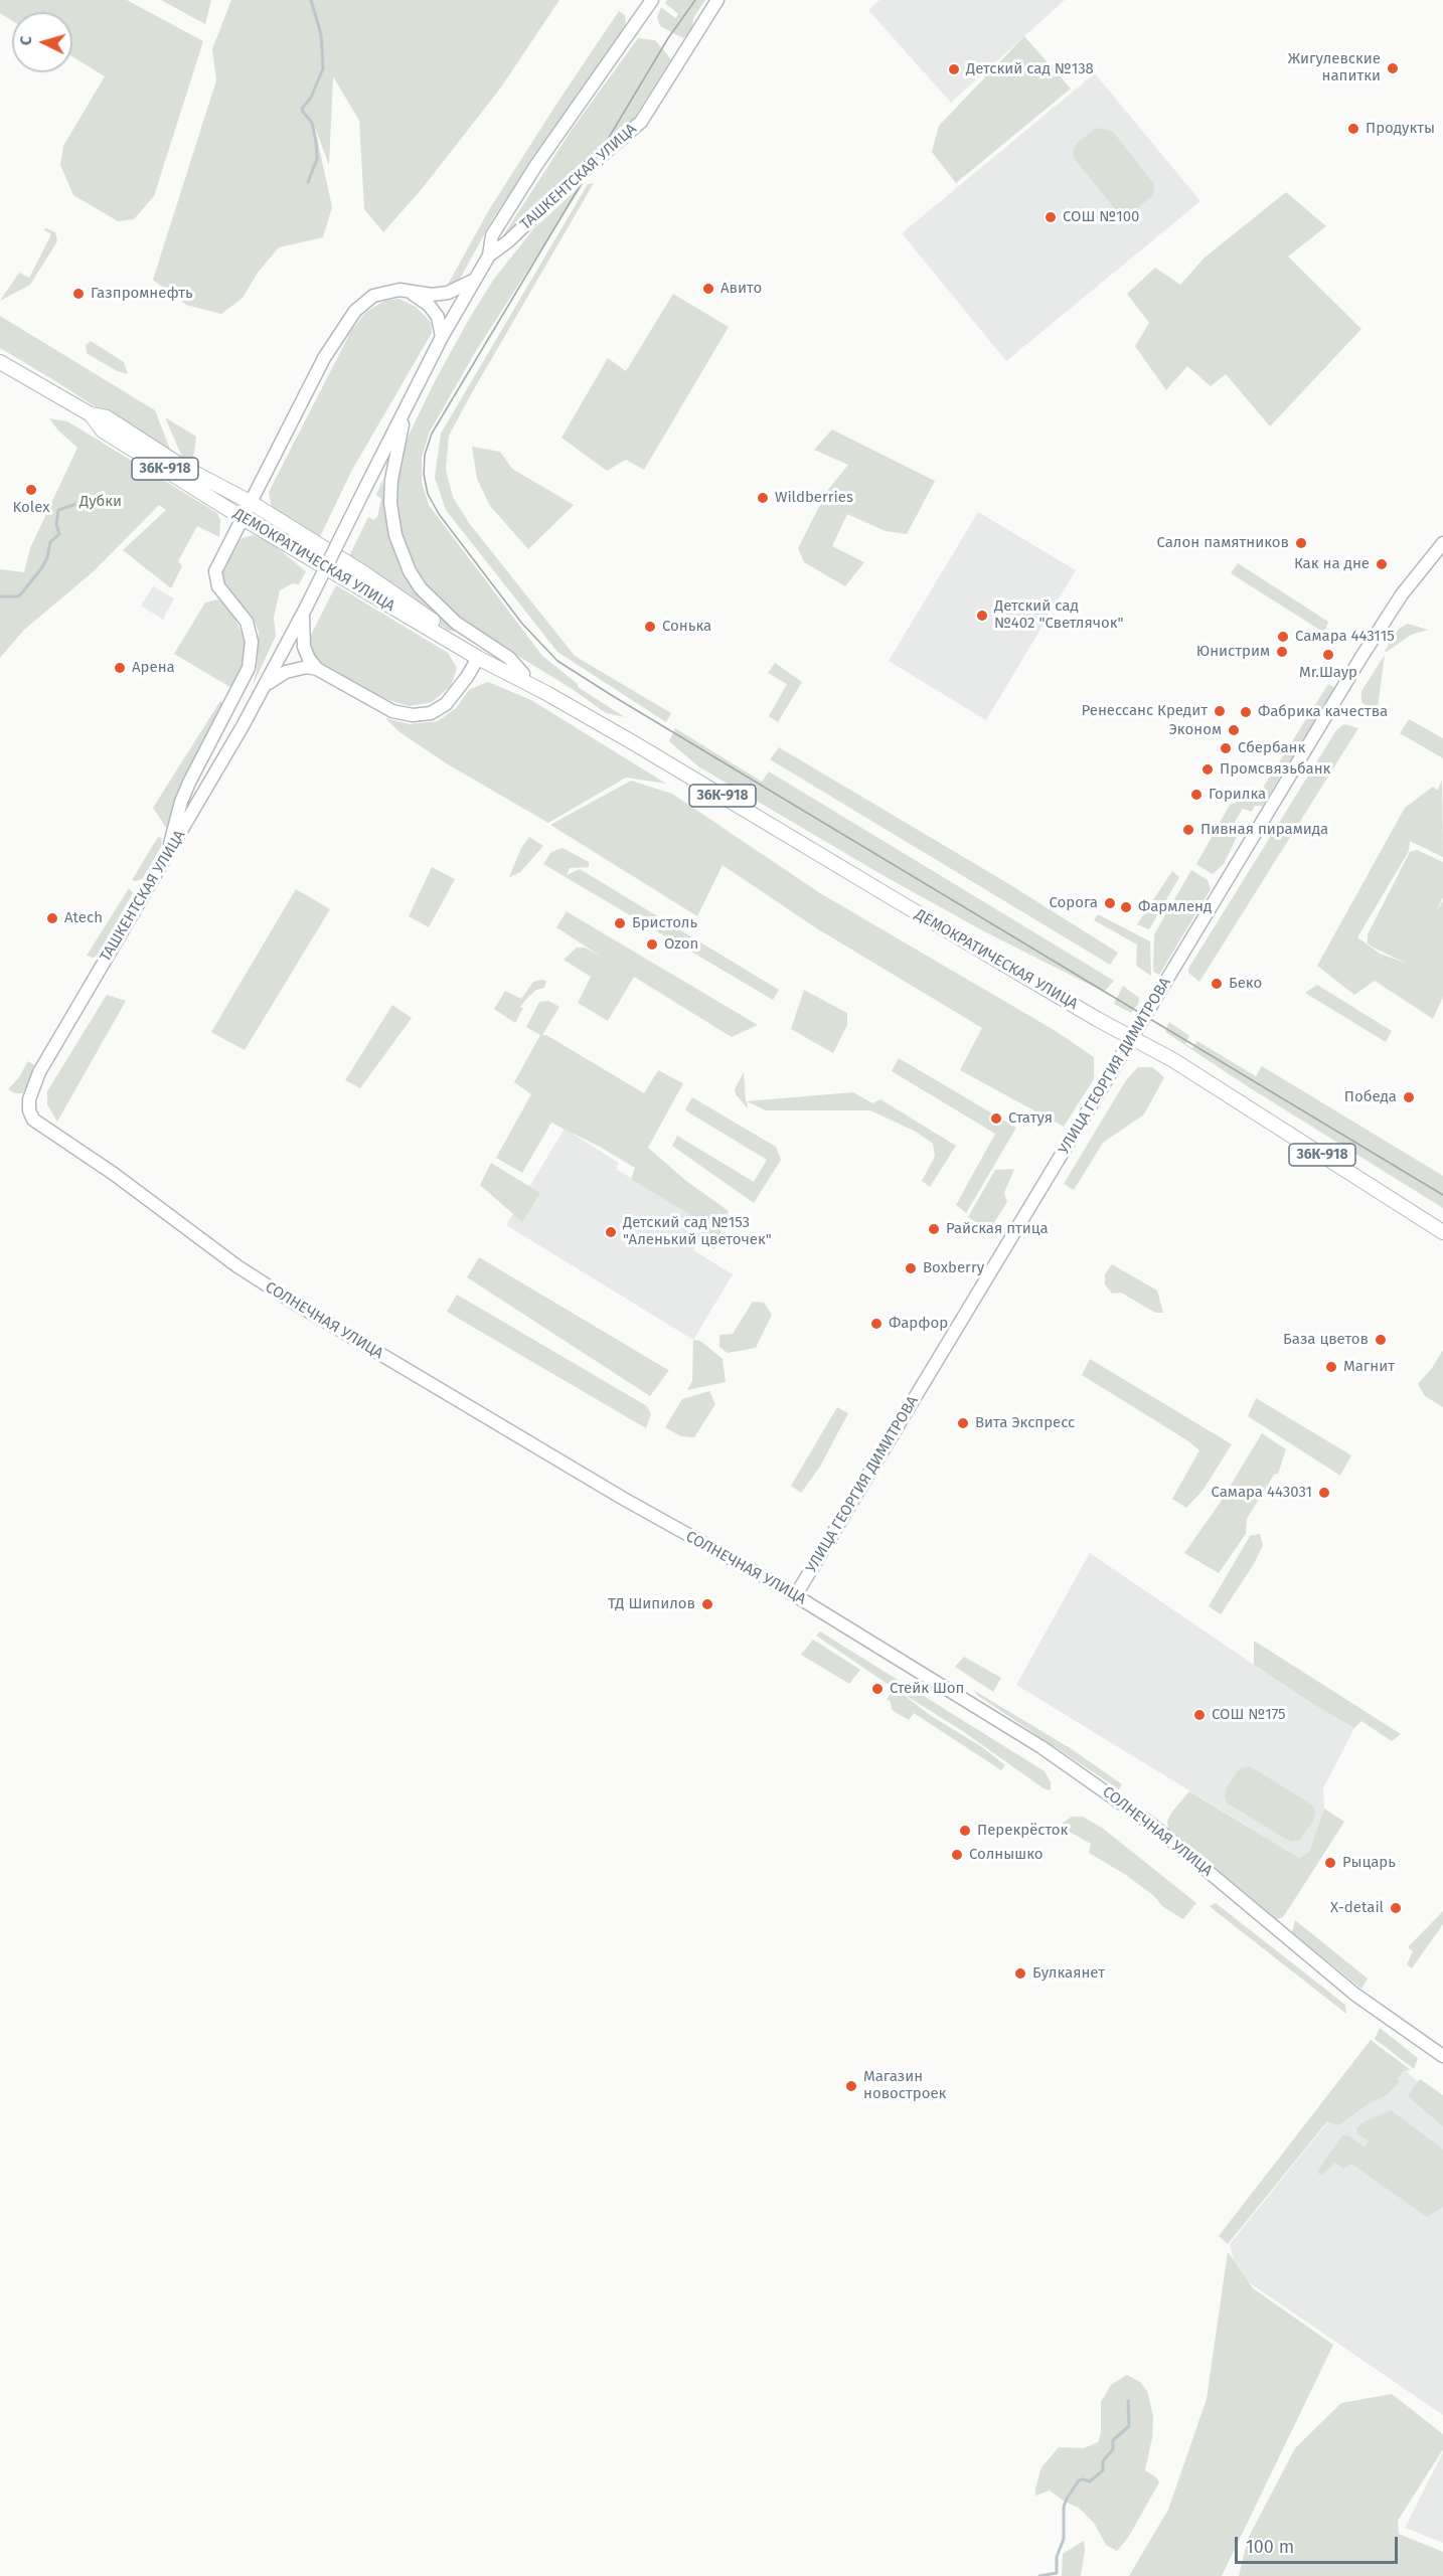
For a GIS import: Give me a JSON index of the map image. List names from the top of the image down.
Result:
{
  "streets": {
    "main road": [
      "ТАШКЕНТСКАЯ УЛИЦА",
      "36К-918",
      "ДЕМОКРАТИЧЕСКАЯ УЛИЦА",
      "УЛИЦА ГЕОРГИЯ ДИМИТРОВА",
      "СОЛНЕЧНАЯ УЛИЦА"
    ]
  },
  "crossings": [
    ["ТАШКЕНТСКАЯ УЛИЦА", "СОЛНЕЧНАЯ УЛИЦА"],
    ["ДЕМОКРАТИЧЕСКАЯ УЛИЦА", "УЛИЦА ГЕОРГИЯ ДИМИТРОВА"],
    ["УЛИЦА ГЕОРГИЯ ДИМИТРОВА", "СОЛНЕЧНАЯ УЛИЦА"]
  ],
  "parks": ["Дубки"],
  "places": [
    "Жигулевские напитки",
    "Детский сад №138",
    "Продукты",
    "СОШ №100",
    "Авито",
    "Газпромнефть",
    "Kolex",
    "Wildberries",
    "Салон памятников",
    "Как на дне",
    "Детский сад №402 \"Светлячок\"",
    "Сонька",
    "Самара 443115",
    "Юнистрим",
    "Mr.Шаур",
    "Арена",
    "Ренессанс Кредит",
    "Фабрика качества",
    "Эконом",
    "Сбербанк",
    "Промсвязьбанк",
    "Горилка",
    "Пивная пирамида",
    "Сорога",
    "Фармленд",
    "Atech",
    "Бристоль",
    "Ozon",
    "Беко",
    "Победа",
    "Статуя",
    "Райская птица",
    "Детский сад №153 \"Аленький цветочек\"",
    "Boxberry",
    "Фарфор",
    "База цветов",
    "Магнит",
    "Вита Экспресс",
    "Самара 443031",
    "ТД Шипилов",
    "Стейк Шоп",
    "СОШ №175",
    "Перекрёсток",
    "Солнышко",
    "Рыцарь",
    "X-detail",
    "Булкаянет",
    "Магазин новостроек"
  ],
  "scale_bar": "100 m",
  "north": "left"
}
